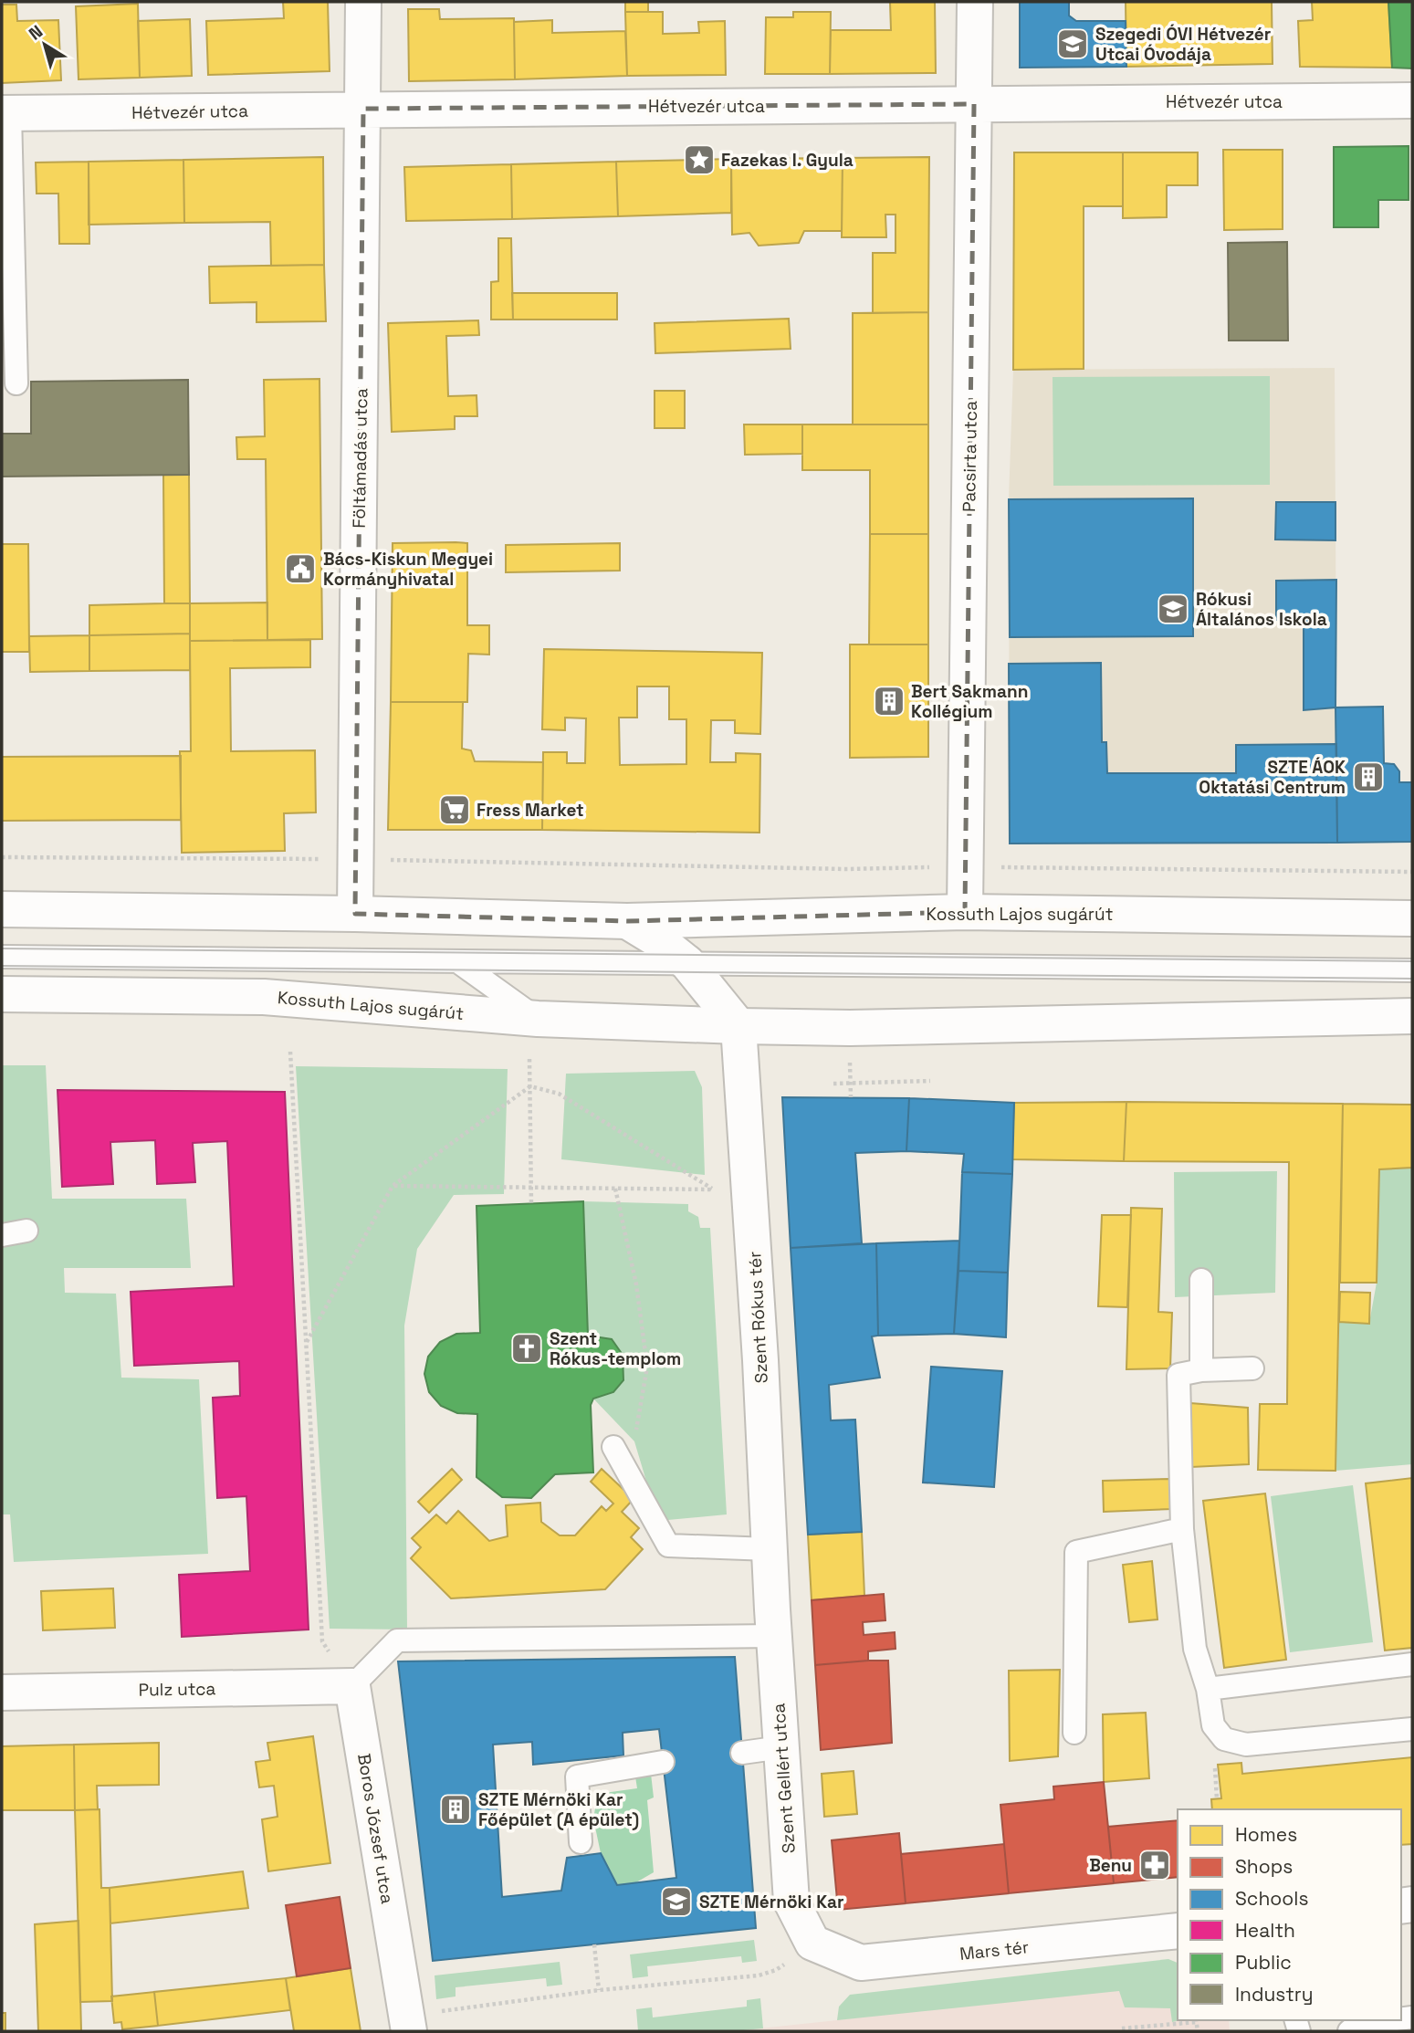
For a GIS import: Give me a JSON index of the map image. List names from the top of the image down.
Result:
{
  "streets": {
    "street": [
      "Hétvezér utca",
      "Pacsirta utca",
      "Föltámadás utca",
      "Kossuth Lajos sugárút",
      "Szent Rókus tér",
      "Pulz utca",
      "Szent Gellért utca",
      "Boros József utca",
      "Mars tér"
    ]
  },
  "crossings": [
    ["Hétvezér utca", "Pacsirta utca"],
    ["Hétvezér utca", "Föltámadás utca"],
    ["Pacsirta utca", "Kossuth Lajos sugárút"],
    ["Föltámadás utca", "Kossuth Lajos sugárút"],
    ["Kossuth Lajos sugárút", "Szent Rókus tér"],
    ["Szent Rókus tér", "Szent Gellért utca"],
    ["Pulz utca", "Boros József utca"],
    ["Szent Gellért utca", "Mars tér"]
  ],
  "places": {
    "school or university": ["Szegedi ÓVI Hétvezér Utcai Óvodája", "Rókusi Általános Iskola", "SZTE Mérnöki Kar"],
    "place": ["Fazekas I. Gyula"],
    "public building": ["Bács-Kiskun Megyei Kormányhivatal"],
    "building": ["Bert Sakmann Kollégium", "SZTE ÁOK Oktatási Centrum", "SZTE Mérnöki Kar Főépület (A épület)"],
    "supermarket": ["Fress Market"],
    "church": ["Szent Rókus-templom"],
    "pharmacy": ["Benu"]
  },
  "legend": [
    "Homes",
    "Shops",
    "Schools",
    "Health",
    "Public",
    "Industry"
  ],
  "north": "top left"
}
